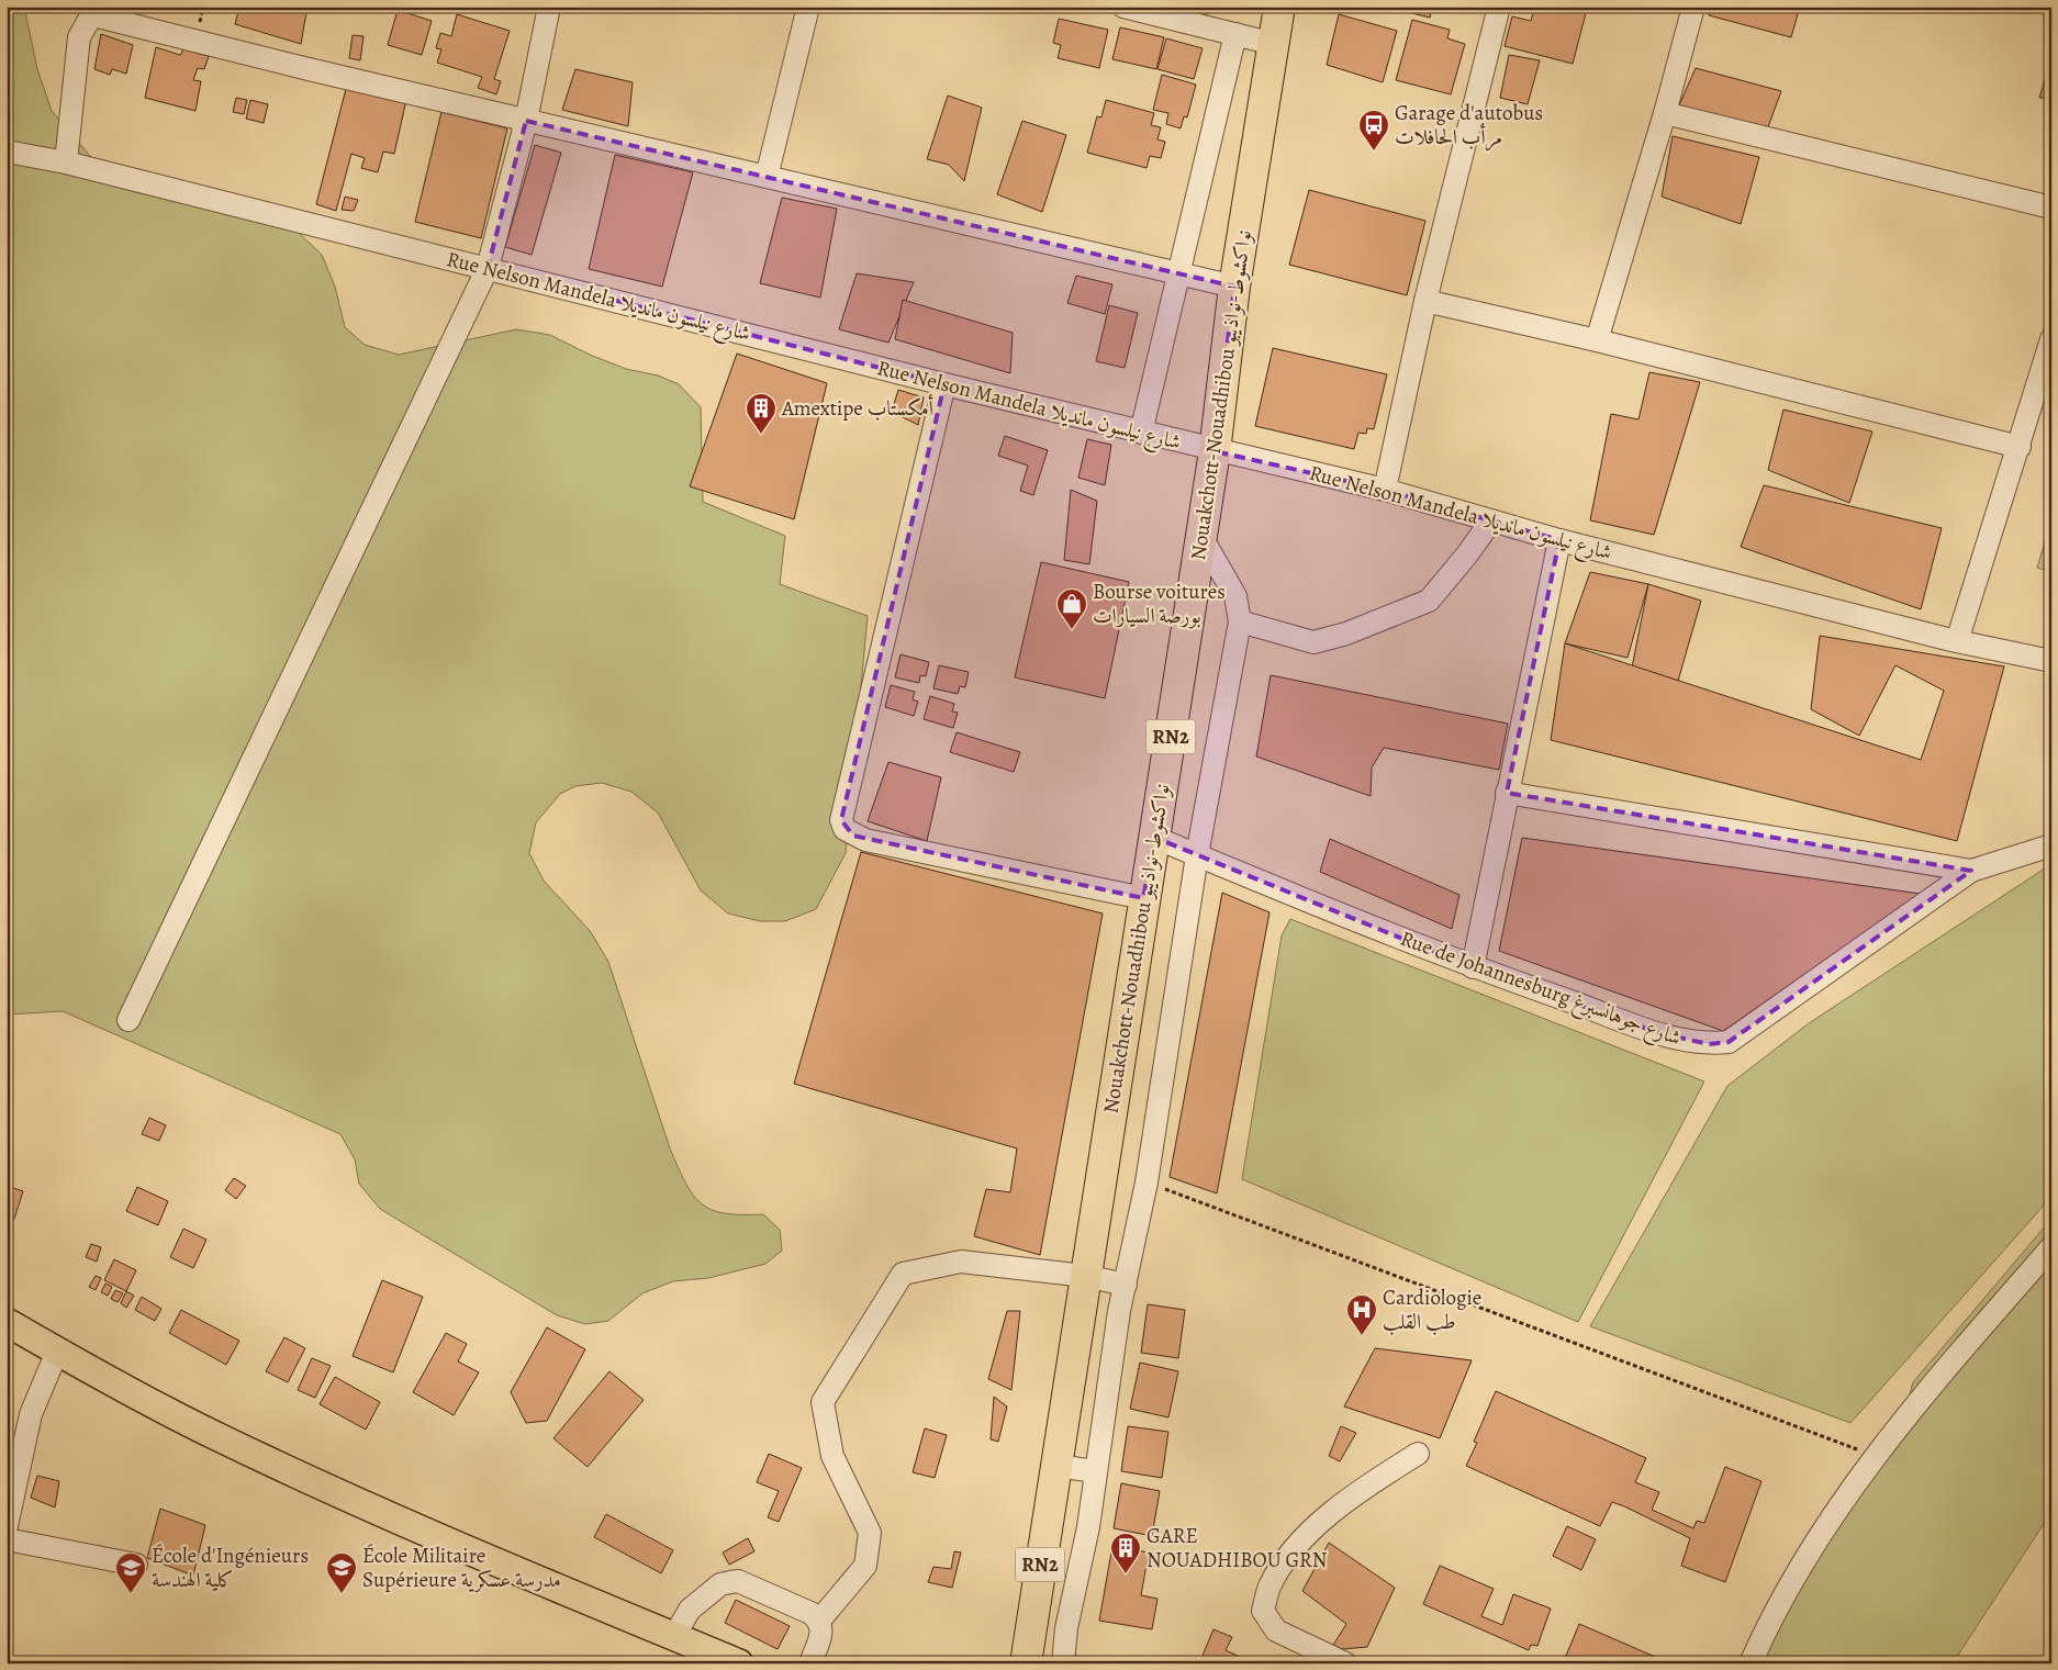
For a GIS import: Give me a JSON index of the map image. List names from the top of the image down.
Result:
{
  "streets": {
    "highway": ["Nouakchott-Nouadhibou نواكشوط-نواذيبو", "RN2"],
    "street": ["Rue Nelson Mandela شارع نيلسون مانديلا", "Rue de Johannesburg شارع جوهانسبرغ"]
  },
  "crossings": [
    ["Rue Nelson Mandela شارع نيلسون مانديلا", "Nouakchott-Nouadhibou نواكشوط-نواذيبو"],
    ["Nouakchott-Nouadhibou نواكشوط-نواذيبو", "Rue de Johannesburg شارع جوهانسبرغ"]
  ],
  "places": {
    "bus stop": ["Garage d'autobus مرأب الحافلات"],
    "building": ["Amextipe أمكستاب", "GARE NOUADHIBOU GRN"],
    "shop": ["Bourse voitures بورصة السيارات"],
    "hospital": ["Cardiologie طب القلب"],
    "school or university": ["École d'Ingénieurs كلية الهندسة", "École Militaire Supérieure مدرسة عسكرية"]
  }
}
